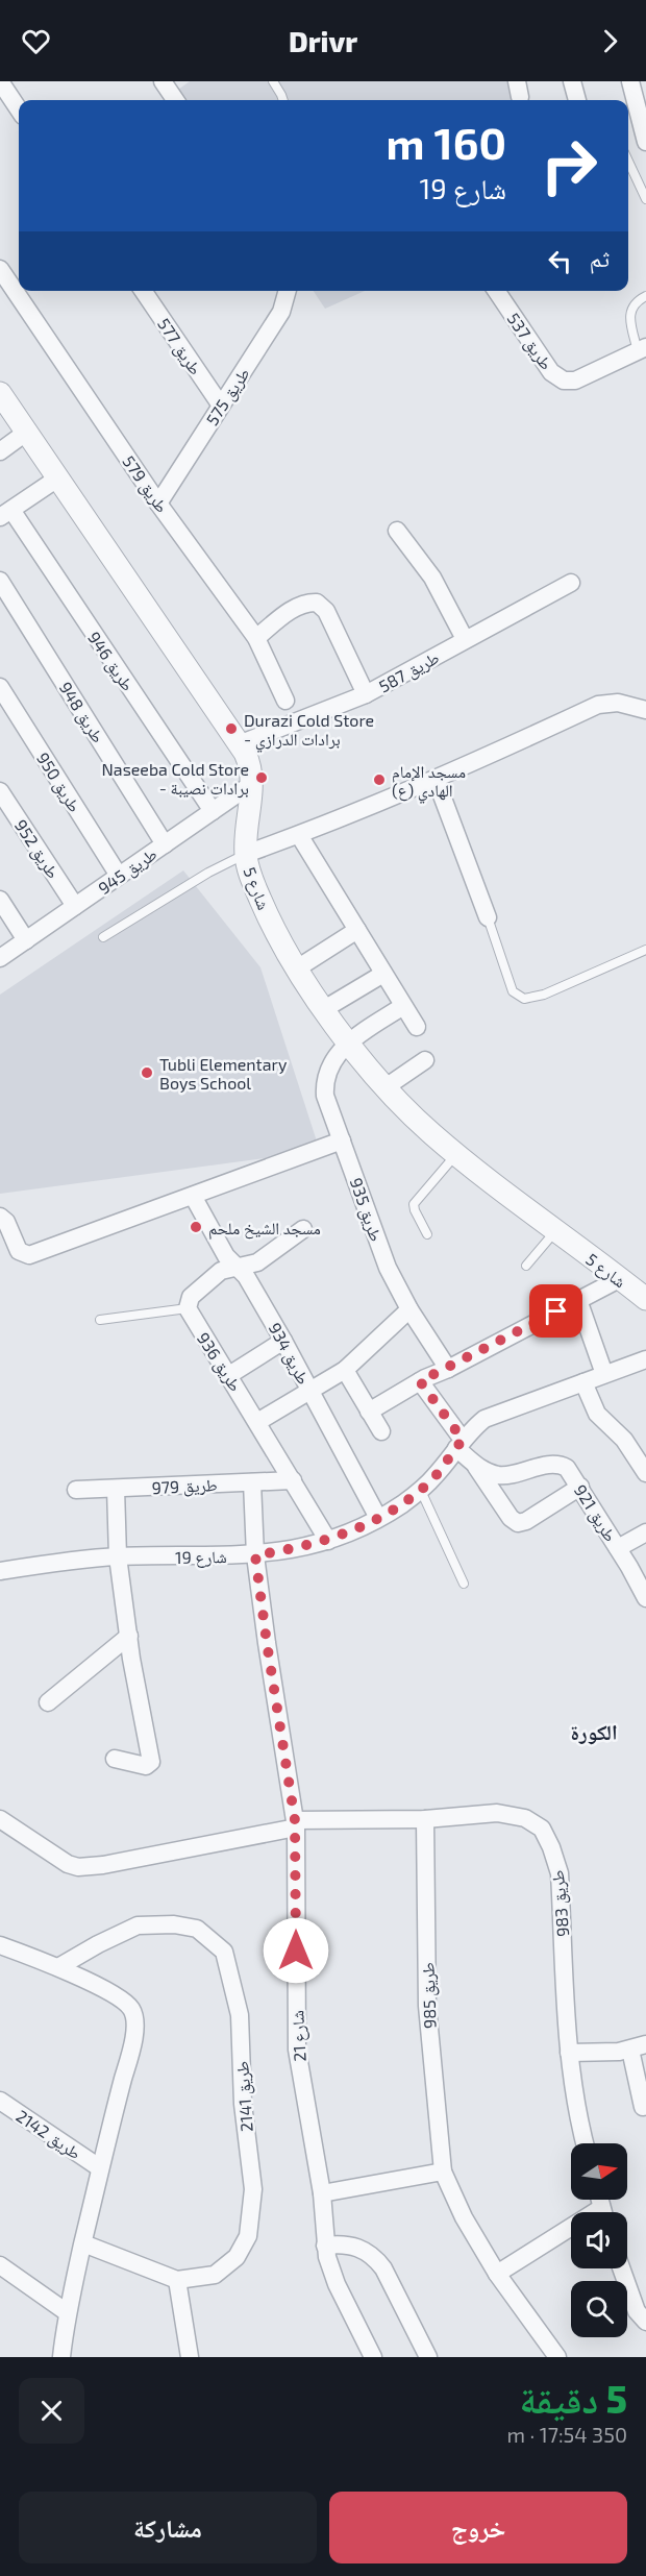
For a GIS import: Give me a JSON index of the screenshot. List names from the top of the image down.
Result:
{
  "streets": {
    "street": [
      "طريق 537",
      "طريق 577",
      "طريق 575",
      "طريق 579",
      "طريق 946",
      "طريق 587",
      "طريق 948",
      "طريق 950",
      "طريق 952",
      "طريق 945",
      "شارع 5",
      "طريق 935",
      "طريق 934",
      "طريق 936",
      "طريق 979",
      "طريق 921",
      "شارع 19",
      "طريق 983",
      "طريق 985",
      "شارع 21",
      "طريق 2141",
      "طريق 2142"
    ]
  },
  "crossings": [
    ["طريق 577", "طريق 575"],
    ["طريق 575", "طريق 579"],
    ["طريق 946", "طريق 945"],
    ["طريق 587", "شارع 5"],
    ["طريق 948", "طريق 945"],
    ["طريق 950", "طريق 945"],
    ["طريق 952", "طريق 945"],
    ["طريق 945", "شارع 5"],
    ["شارع 5", "طريق 935"],
    ["طريق 934", "شارع 19"],
    ["طريق 936", "طريق 979"],
    ["طريق 936", "شارع 19"],
    ["طريق 979", "شارع 21"],
    ["طريق 921", "شارع 19"],
    ["شارع 19", "شارع 21"],
    ["طريق 983", "طريق 985"],
    ["طريق 983", "شارع 21"]
  ],
  "districts": ["الكورة"],
  "places": [
    "Durazi Cold Store - برادات الدرازي",
    "Naseeba Cold Store - برادات نصيبة",
    "مسجد الإمام الهادي (ع)",
    "Tubli Elementary Boys School",
    "مسجد الشيخ ملحم"
  ],
  "north": "right",
  "page": {
    "header": "Drivr",
    "turn": ["160 m", "شارع 19"],
    "then": "ثم",
    "heading": ["5 دقيقة", "350 m · 17:54"],
    "buttons": ["خروج", "مشاركة"]
  }
}
